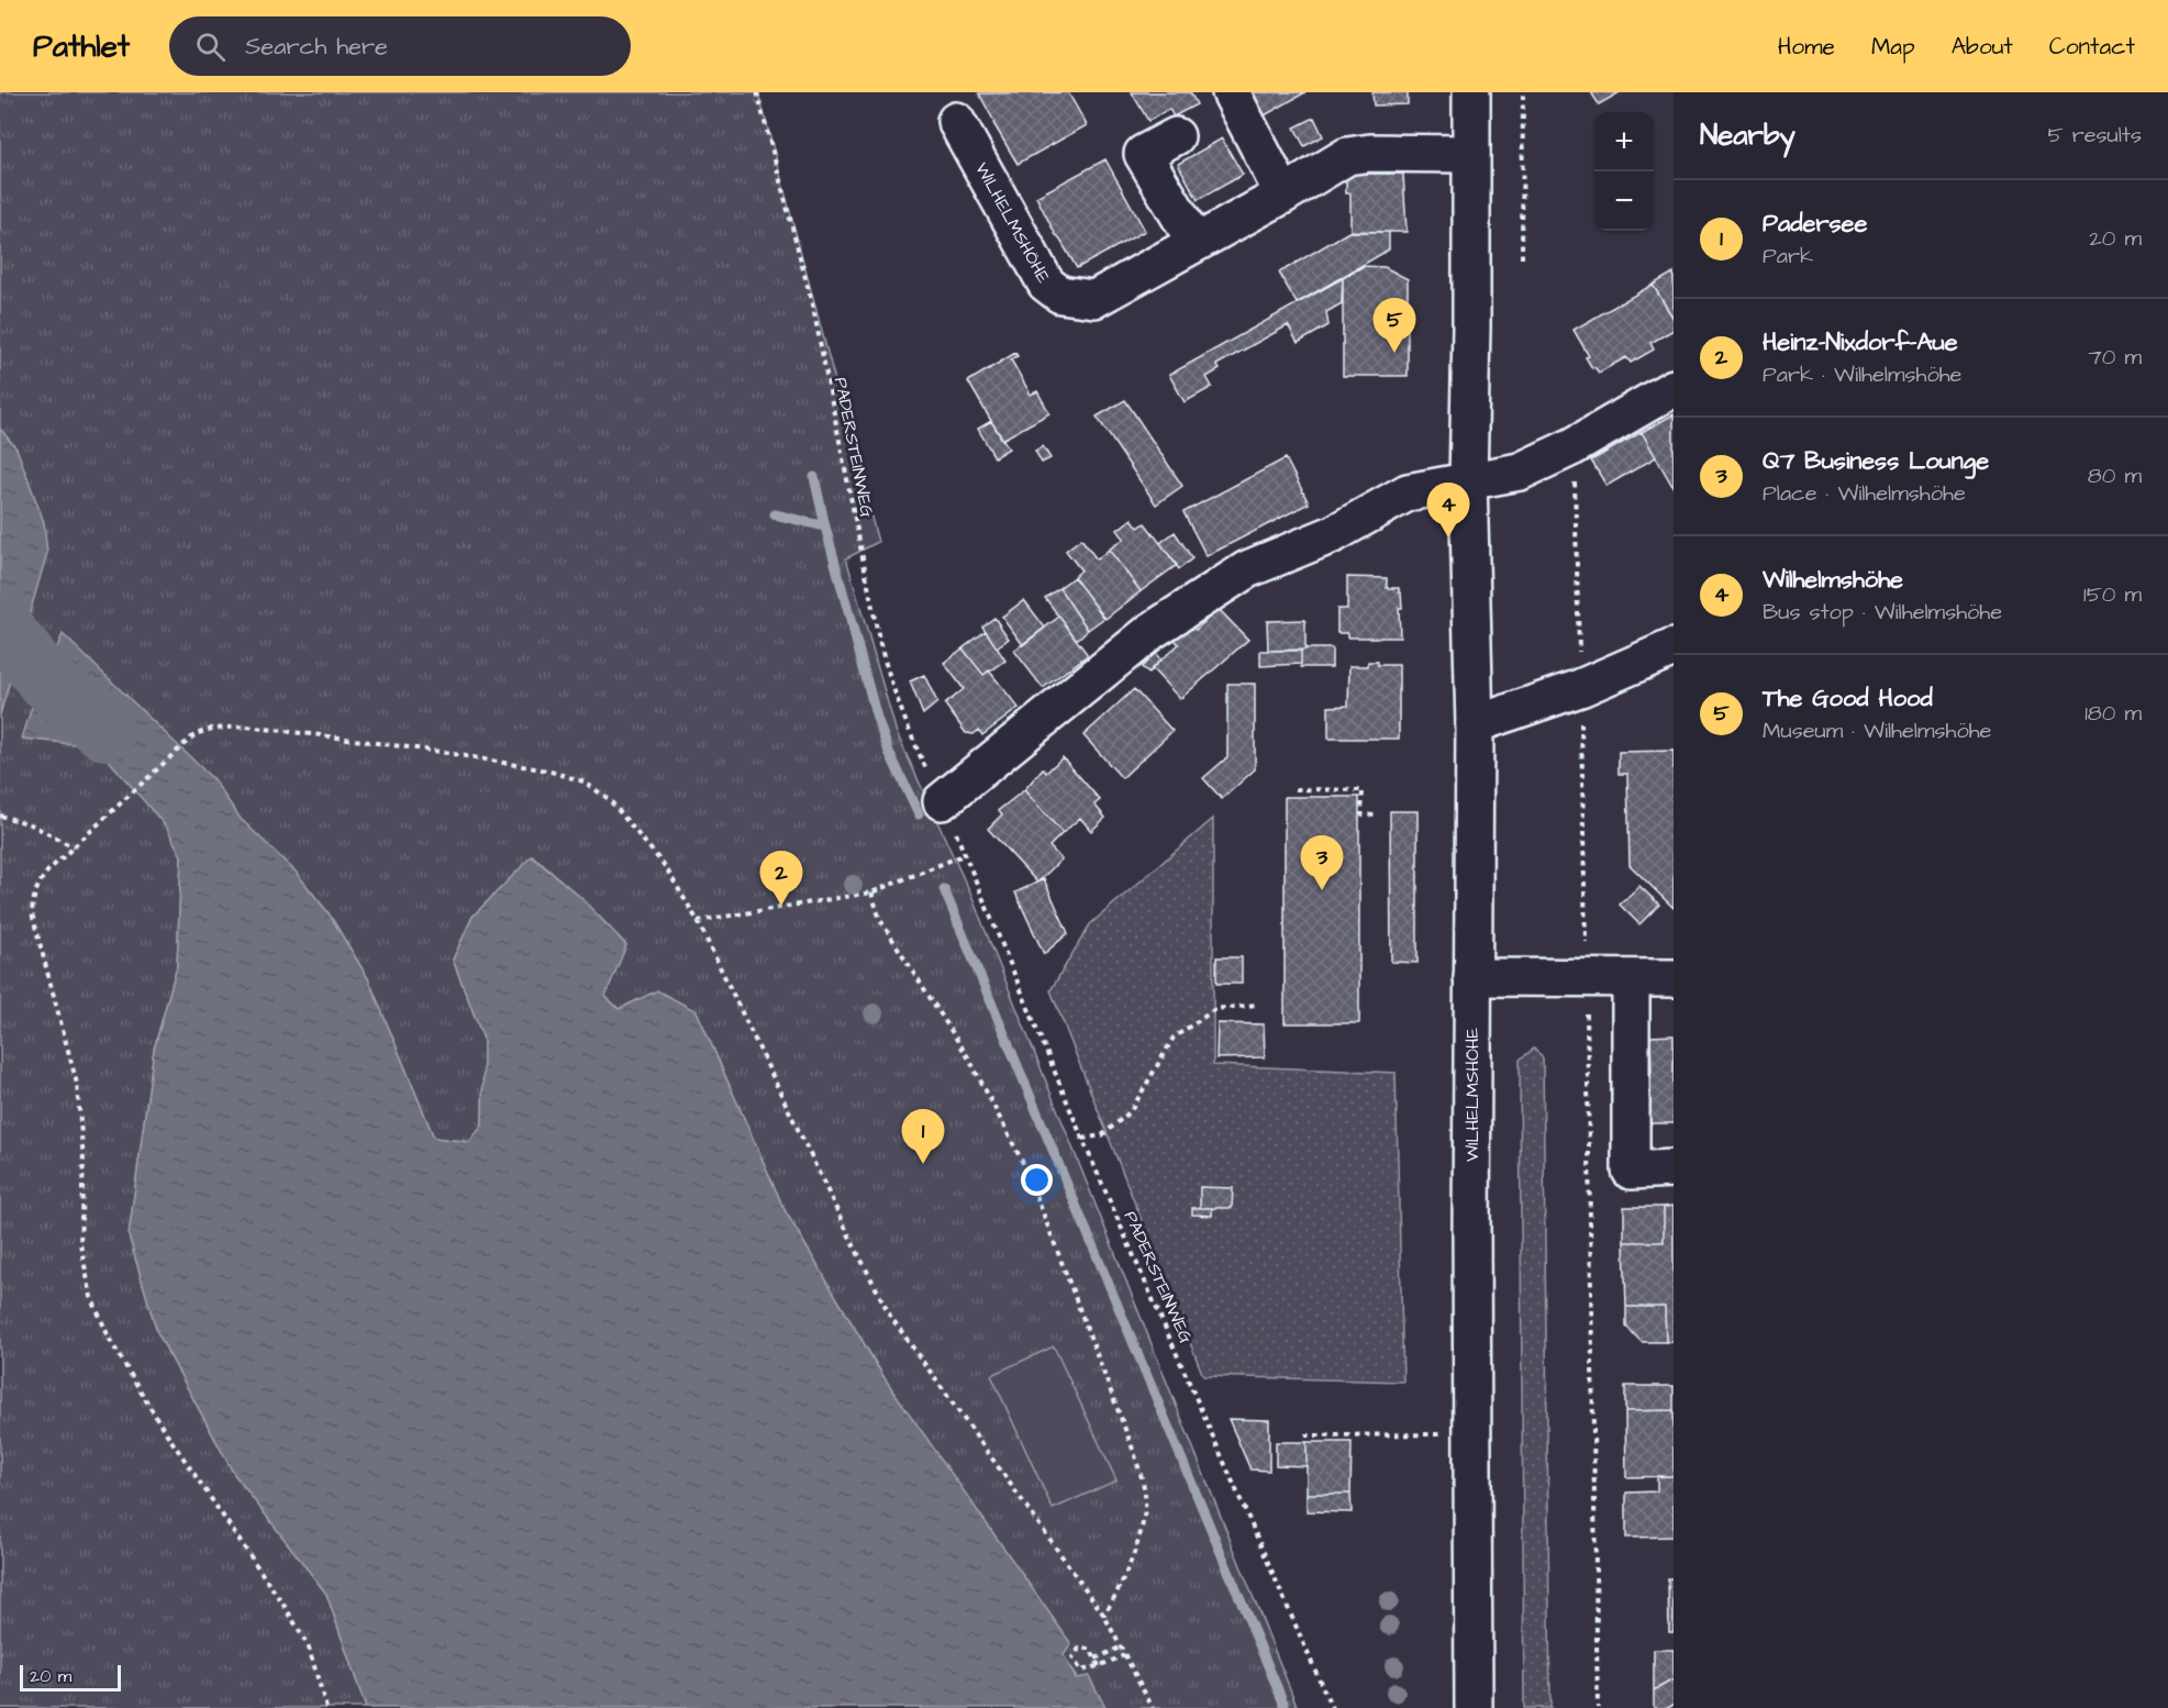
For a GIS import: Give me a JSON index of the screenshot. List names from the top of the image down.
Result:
{
  "streets": {
    "street": ["WILHELMSHÖHE"],
    "path": ["PADERSTEINWEG"]
  },
  "scale_bar": "20 m",
  "page": {
    "header": "Pathlet",
    "search": "Search here",
    "nav": [
      "Home",
      "Map",
      "About",
      "Contact"
    ],
    "heading": ["Nearby", "5 results"],
    "map_buttons": ["+", "−"],
    "list": [
      {
        "mark": "1",
        "name": "Padersee",
        "note": "Park",
        "value": "20 m"
      },
      {
        "mark": "2",
        "name": "Heinz-Nixdorf-Aue",
        "note": "Park · Wilhelmshöhe",
        "value": "70 m"
      },
      {
        "mark": "3",
        "name": "Q7 Business Lounge",
        "note": "Place · Wilhelmshöhe",
        "value": "80 m"
      },
      {
        "mark": "4",
        "name": "Wilhelmshöhe",
        "note": "Bus stop · Wilhelmshöhe",
        "value": "150 m"
      },
      {
        "mark": "5",
        "name": "The Good Hood",
        "note": "Museum · Wilhelmshöhe",
        "value": "180 m"
      }
    ],
    "pins": [
      "5",
      "4",
      "3",
      "2",
      "1"
    ],
    "scale": "20 m"
  }
}
